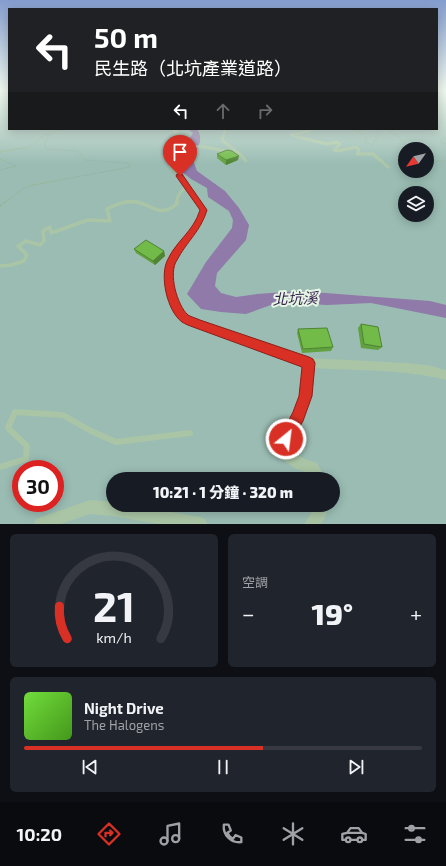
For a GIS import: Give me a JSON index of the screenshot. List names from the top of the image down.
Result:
{
  "water": ["北坑溪"],
  "north": "bottom left",
  "page": {
    "turn": ["50 m", "民生路（北坑產業道路）"],
    "limit": "30",
    "trip": "10:21 · 1 分鐘 · 320 m",
    "tile": "空調",
    "heat": ["−", "19°", "+"],
    "song": ["Night Drive", "The Halogens"],
    "tabs": "10:20",
    "gauge": ["21", "km/h"]
  }
}
